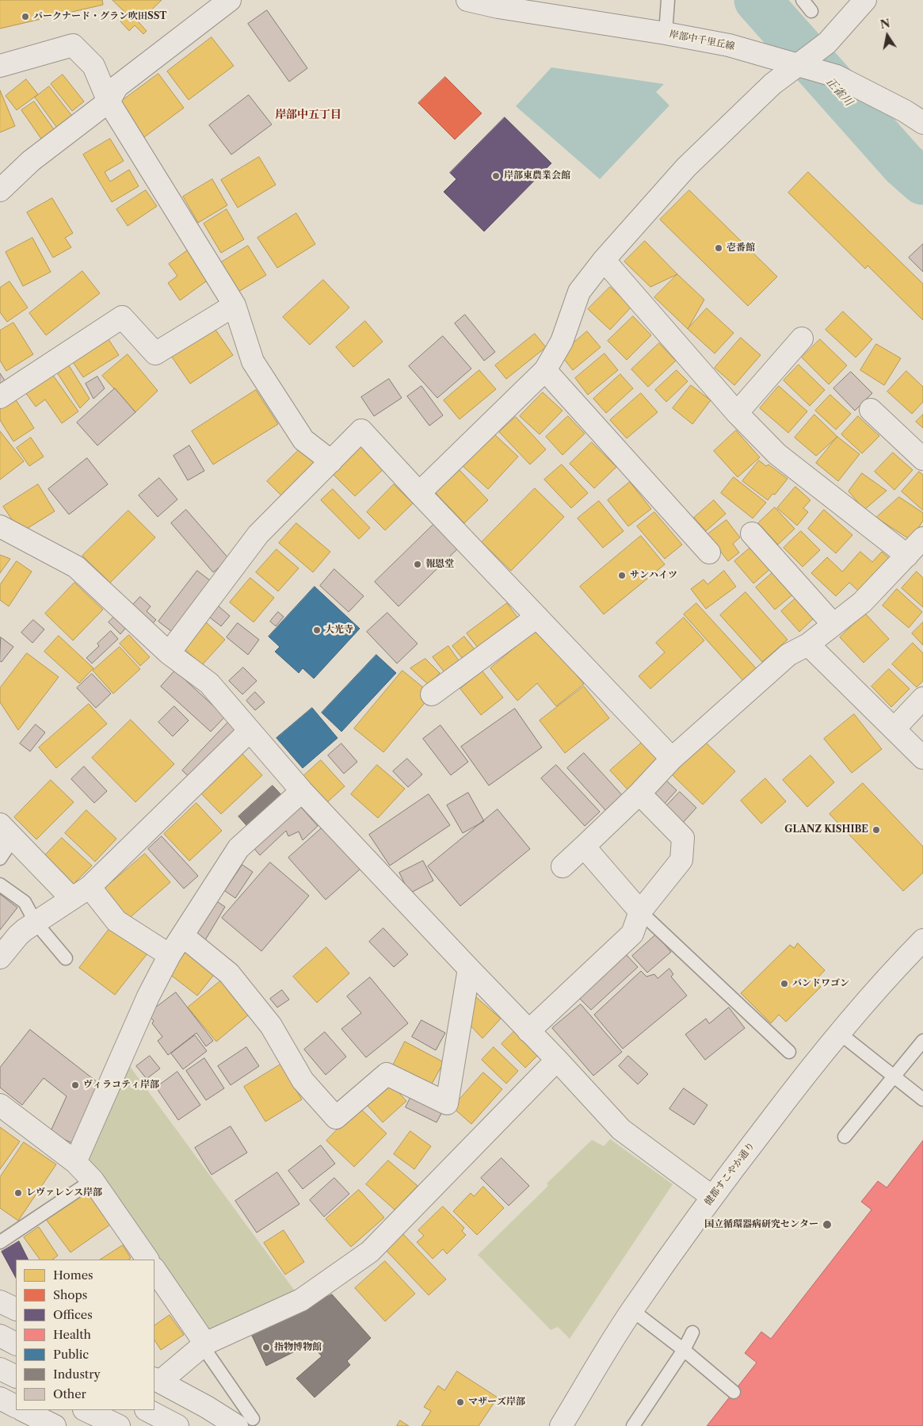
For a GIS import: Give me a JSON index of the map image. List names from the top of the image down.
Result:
{
  "streets": {
    "street": ["岸部中千里丘線", "健都すこやか通り"]
  },
  "districts": ["岸部中五丁目"],
  "water": ["正雀川"],
  "places": [
    "パークナード・グラン吹田SST",
    "岸部東農業会館",
    "壱番館",
    "報恩堂",
    "サンハイツ",
    "大光寺",
    "GLANZ KISHIBE",
    "バンドワゴン",
    "ヴィラコティ岸部",
    "レヴァレンス岸部",
    "国立循環器病研究センター",
    "指物博物館",
    "マザーズ岸部"
  ],
  "legend": [
    "Homes",
    "Shops",
    "Offices",
    "Health",
    "Public",
    "Industry",
    "Other"
  ],
  "north": "top"
}
